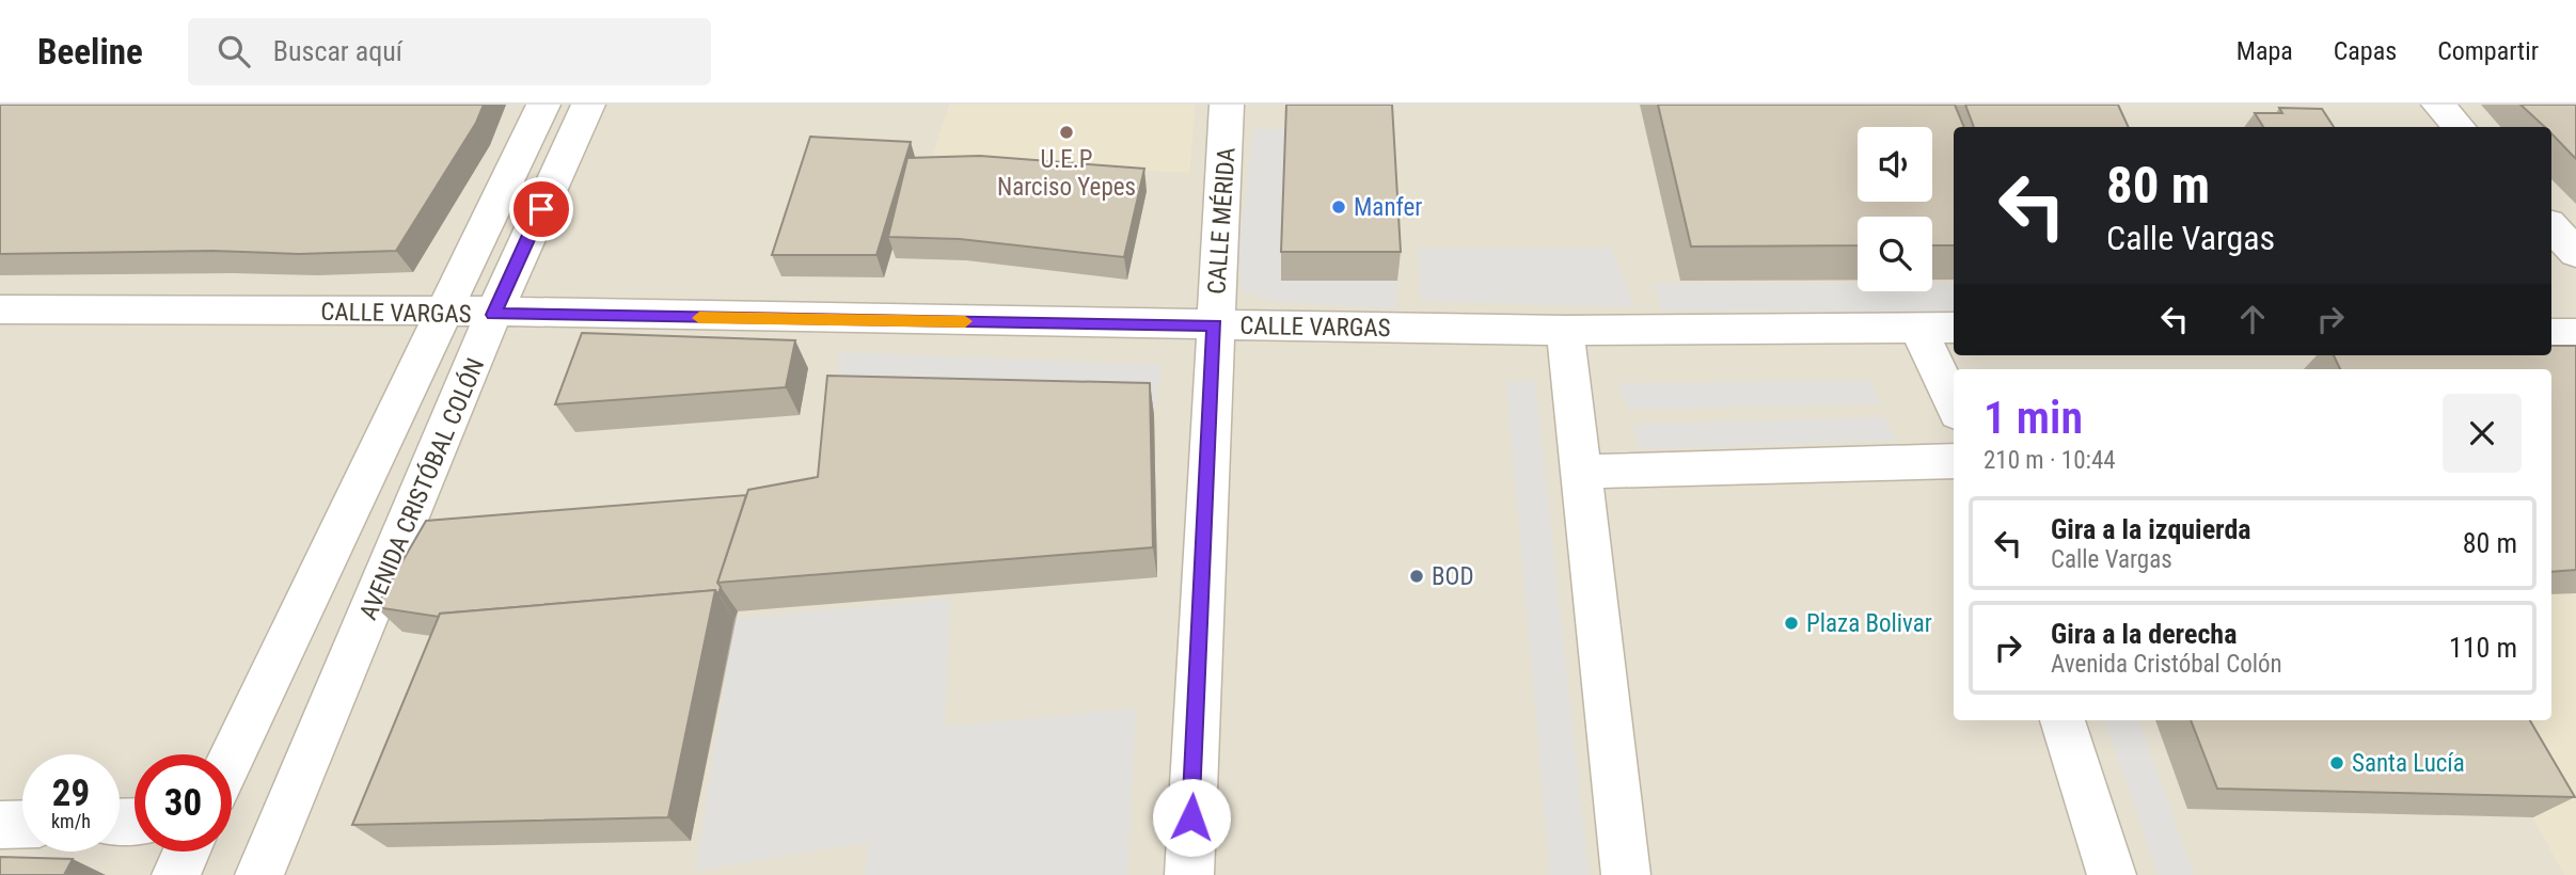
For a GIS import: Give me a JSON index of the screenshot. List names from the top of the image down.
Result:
{
  "streets": {
    "street": ["CALLE MÉRIDA", "CALLE VARGAS", "AVENIDA CRISTÓBAL COLÓN"]
  },
  "crossings": [
    ["CALLE MÉRIDA", "CALLE VARGAS"],
    ["CALLE VARGAS", "AVENIDA CRISTÓBAL COLÓN"]
  ],
  "places": [
    "U.E.P Narciso Yepes",
    "Manfer",
    "BOD",
    "Plaza Bolivar",
    "Santa Lucía"
  ],
  "page": {
    "header": "Beeline",
    "search": "Buscar aquí",
    "nav": ["Mapa", "Capas", "Compartir"],
    "turn": ["80 m", "Calle Vargas"],
    "heading": ["1 min", "210 m · 10:44"],
    "list": [
      {
        "name": "Gira a la izquierda",
        "note": "Calle Vargas",
        "value": "80 m"
      },
      {
        "name": "Gira a la derecha",
        "note": "Avenida Cristóbal Colón",
        "value": "110 m"
      }
    ],
    "speed": "29 km/h",
    "limit": "30"
  }
}
